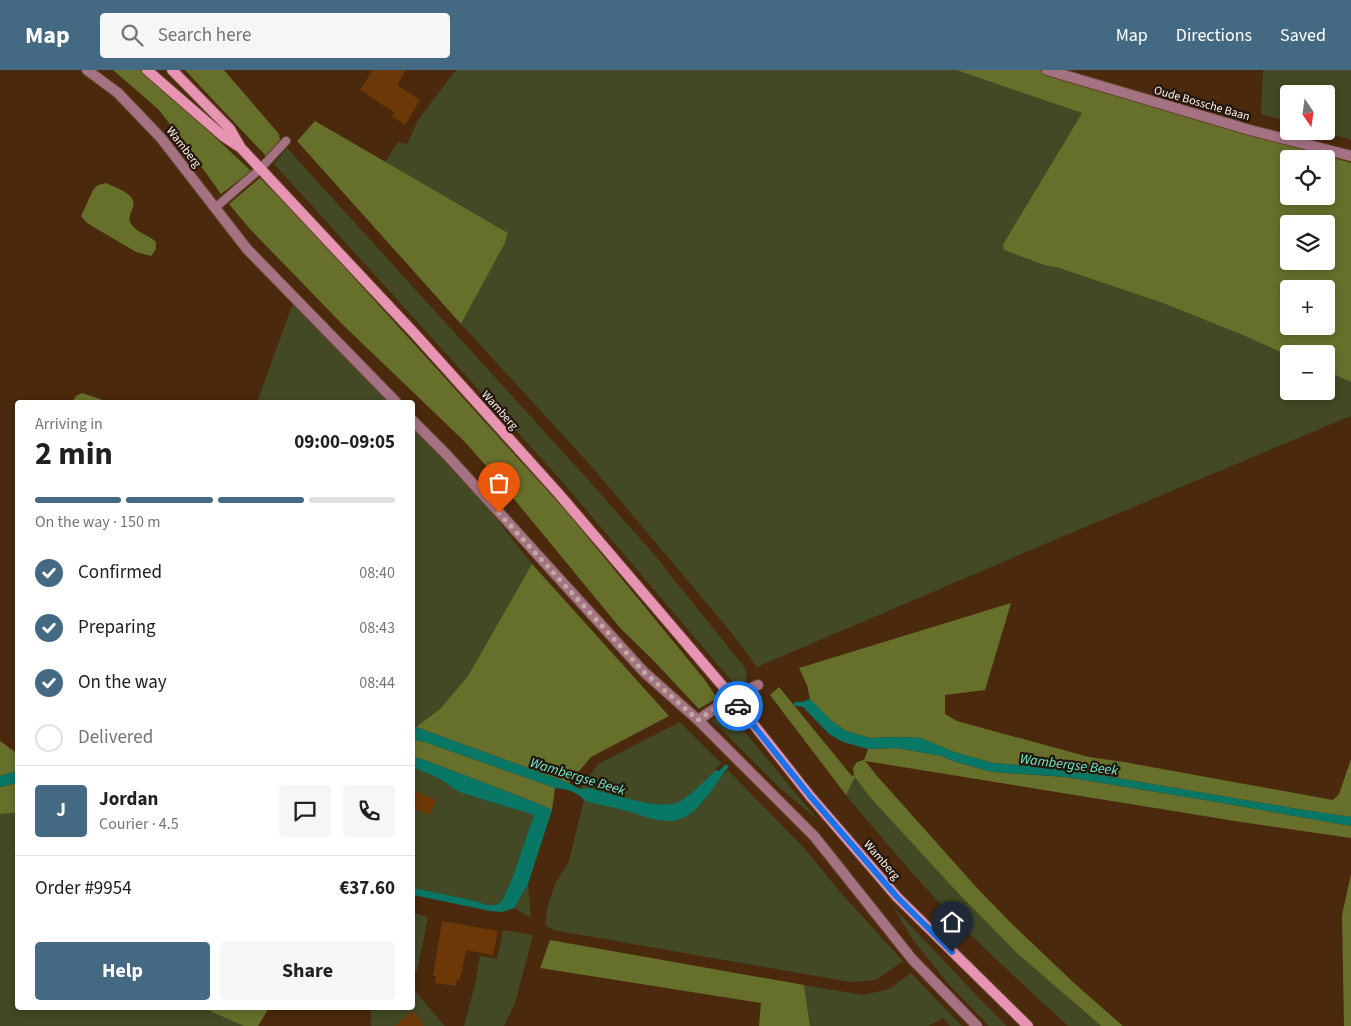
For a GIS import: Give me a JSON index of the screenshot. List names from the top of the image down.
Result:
{
  "streets": {
    "main road": ["Wamberg"],
    "street": ["Oude Bossche Baan"]
  },
  "water": ["Wambergse Beek"],
  "north": "bottom",
  "page": {
    "header": "Map",
    "search": "Search here",
    "nav": ["Map", "Directions", "Saved"],
    "map_buttons": ["+", "−"],
    "heading": ["2 min", "Arriving in", "09:00–09:05"],
    "panel": [
      "Jordan",
      "Courier · 4.5",
      "Order #9954",
      "€37.60"
    ],
    "bar": "On the way · 150 m",
    "list": [
      ["Confirmed", "08:40"],
      ["Preparing", "08:43"],
      ["On the way", "08:44"],
      "Delivered"
    ],
    "round": "J",
    "buttons": ["Help", "Share"]
  }
}
